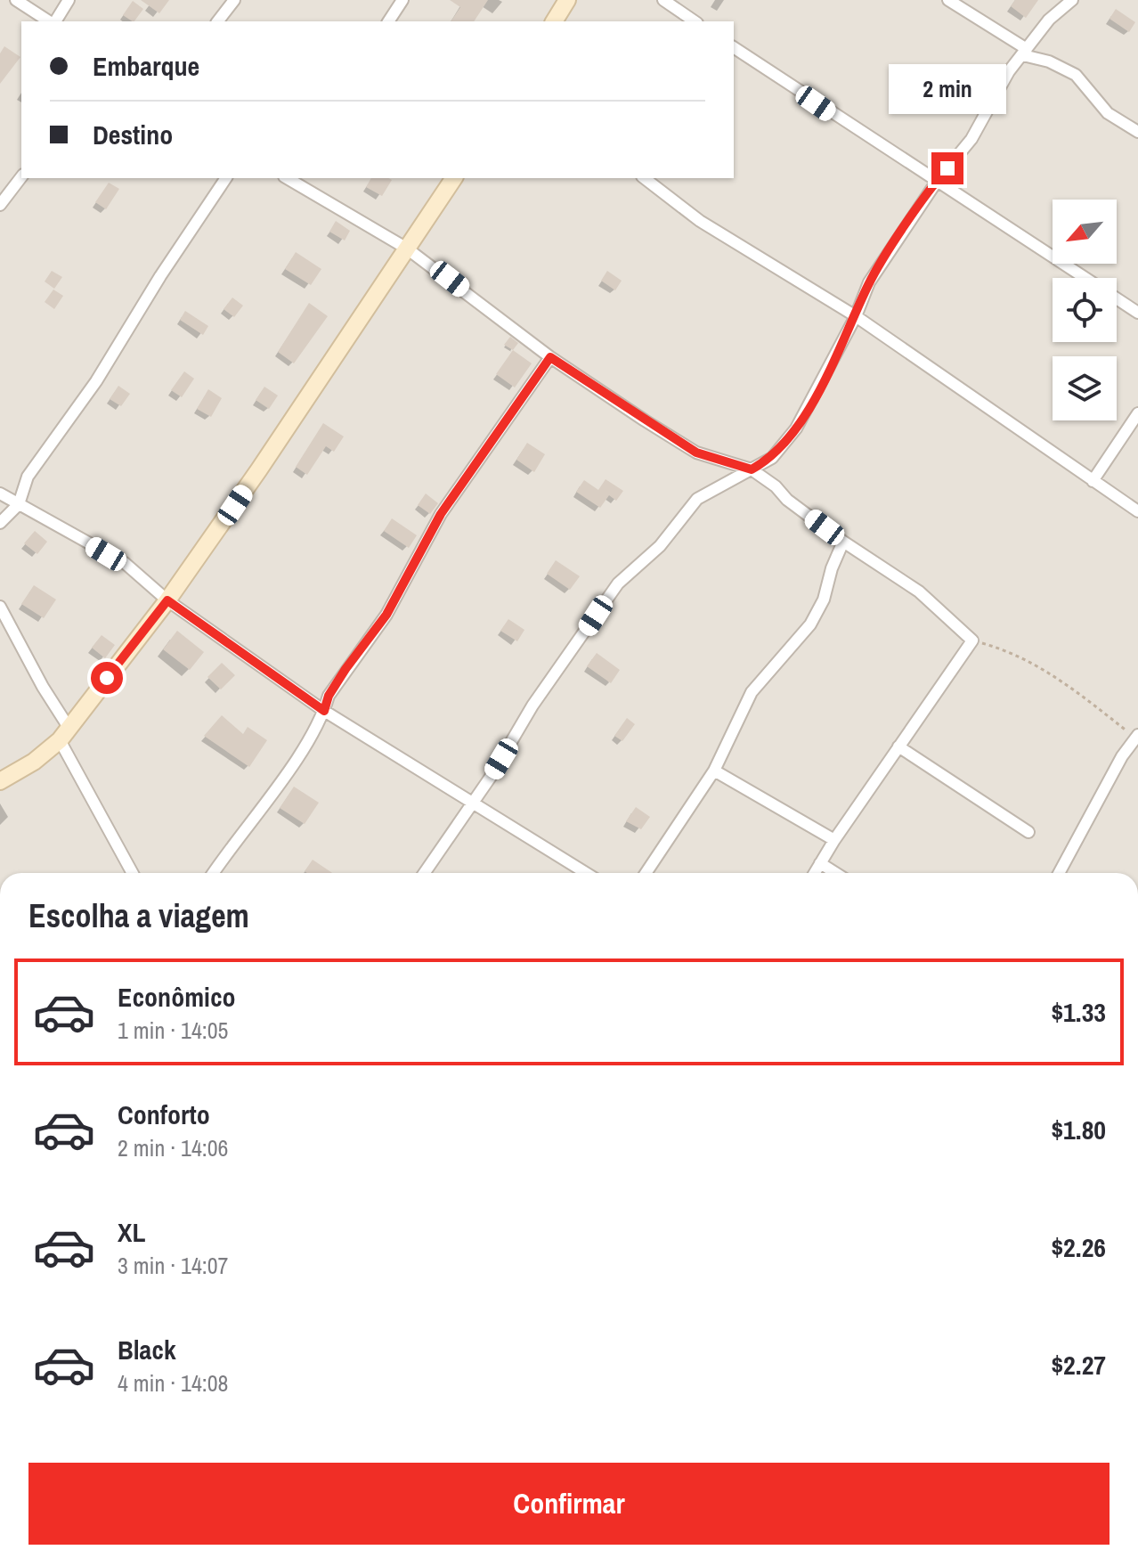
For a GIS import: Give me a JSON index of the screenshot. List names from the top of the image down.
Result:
{
  "north": "bottom left",
  "page": {
    "banner": ["Embarque", "Destino"],
    "bubble": "2 min",
    "heading": "Escolha a viagem",
    "list": [
      {
        "name": "Econômico",
        "note": "1 min · 14:05",
        "value": "$1.33"
      },
      {
        "name": "Conforto",
        "note": "2 min · 14:06",
        "value": "$1.80"
      },
      {
        "name": "XL",
        "note": "3 min · 14:07",
        "value": "$2.26"
      },
      {
        "name": "Black",
        "note": "4 min · 14:08",
        "value": "$2.27"
      }
    ],
    "buttons": "Confirmar"
  }
}
